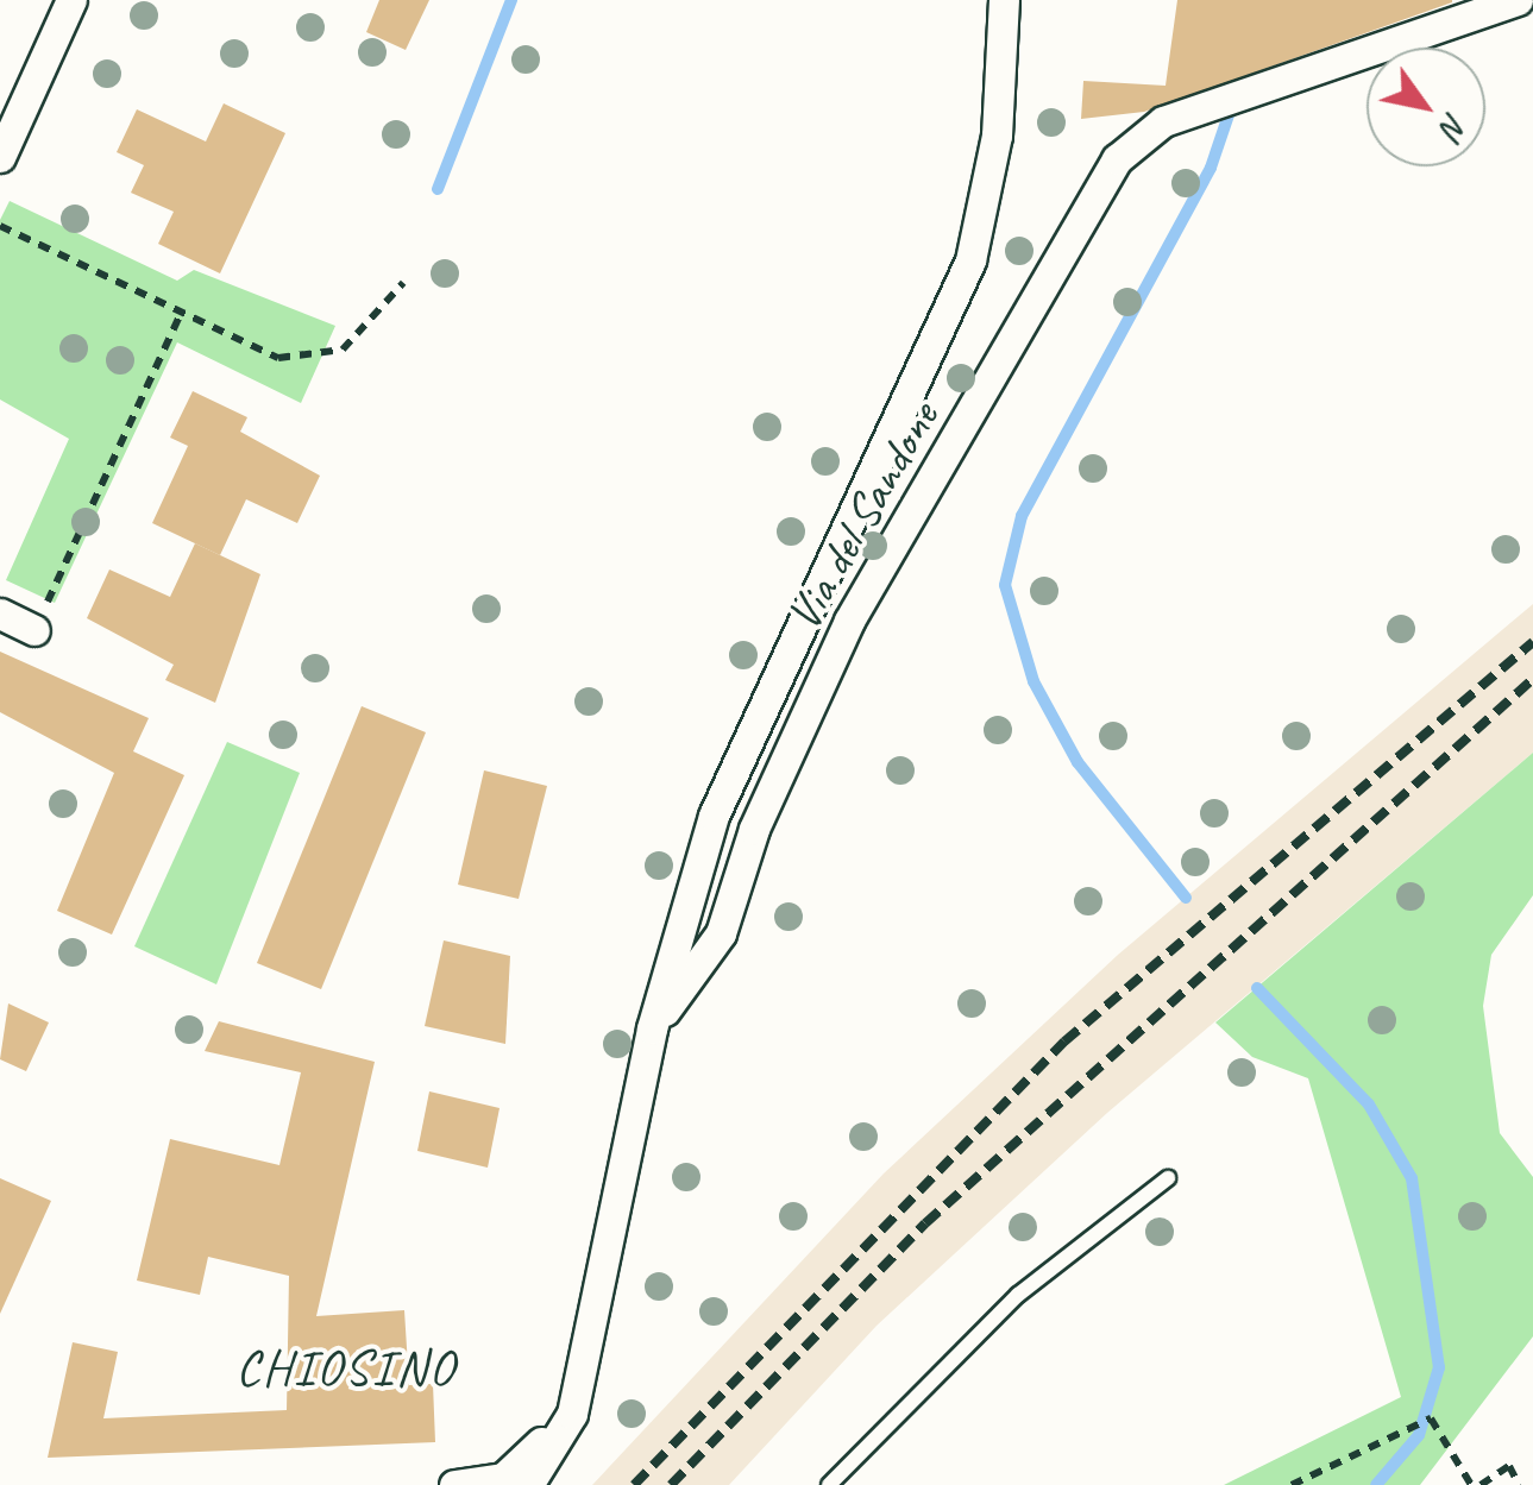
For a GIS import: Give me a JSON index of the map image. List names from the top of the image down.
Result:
{
  "streets": {
    "street": ["Via del Sandone"]
  },
  "districts": ["CHIOSINO"],
  "north": "bottom right"
}
